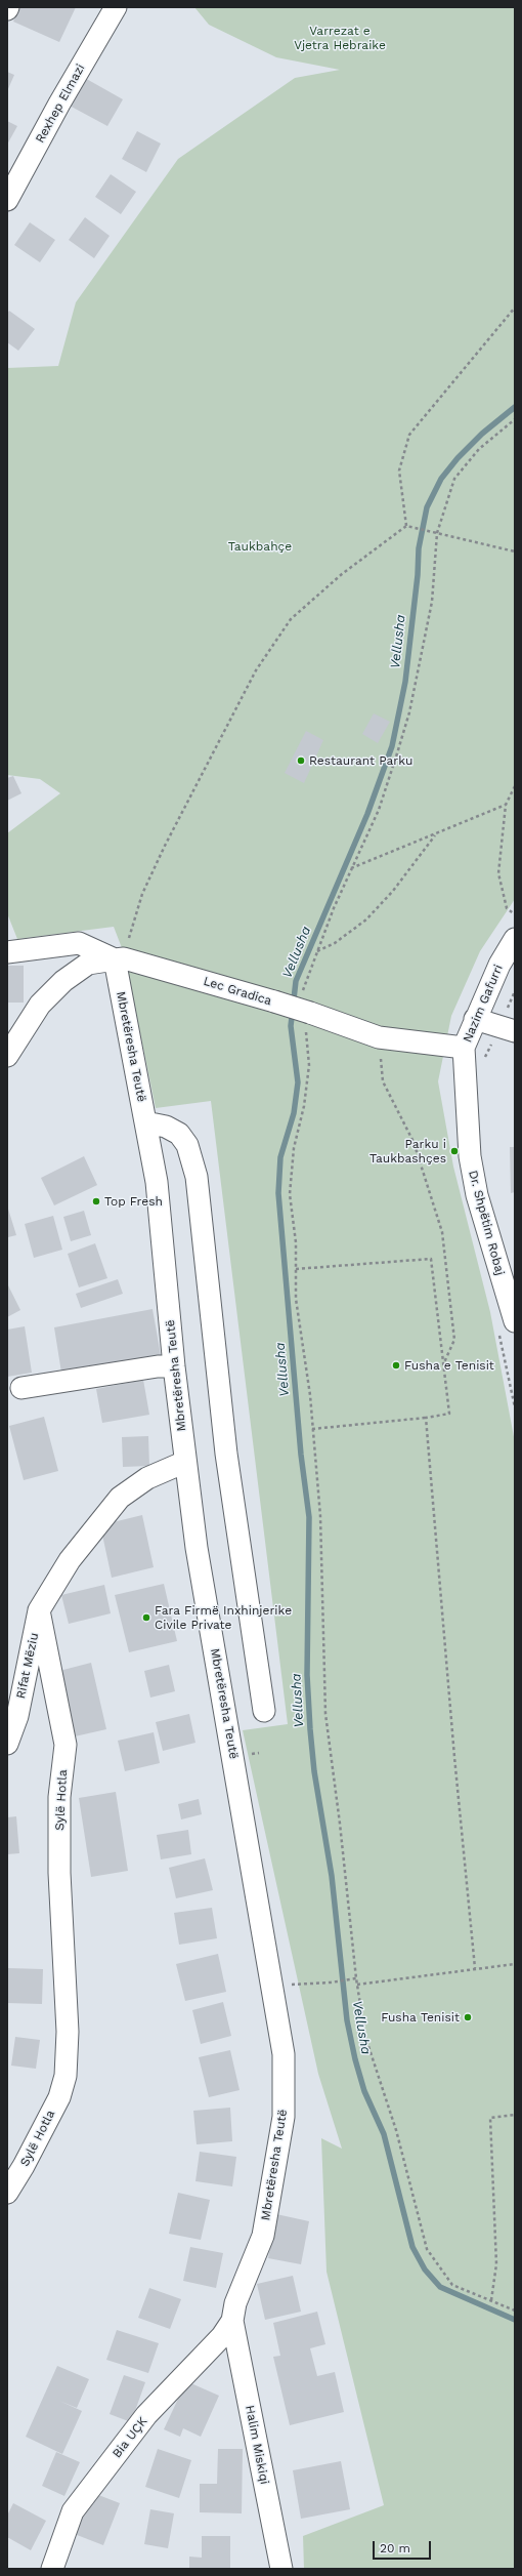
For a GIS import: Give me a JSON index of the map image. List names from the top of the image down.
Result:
{
  "streets": {
    "street": [
      "Rexhep Elmazi",
      "Lec Gradica",
      "Nazim Gafurri",
      "Mbretëresha Teutë",
      "Dr. Shpëtim Robaj",
      "Rifat Mëziu",
      "Sylë Hotla",
      "Bia UÇK",
      "Halim Miskiqi"
    ]
  },
  "crossings": [
    ["Lec Gradica", "Nazim Gafurri"],
    ["Lec Gradica", "Mbretëresha Teutë"],
    ["Lec Gradica", "Dr. Shpëtim Robaj"],
    ["Nazim Gafurri", "Dr. Shpëtim Robaj"],
    ["Mbretëresha Teutë", "Bia UÇK"],
    ["Mbretëresha Teutë", "Halim Miskiqi"],
    ["Rifat Mëziu", "Sylë Hotla"],
    ["Bia UÇK", "Halim Miskiqi"]
  ],
  "water": ["Vellusha"],
  "parks": ["Varrezat e Vjetra Hebraike", "Taukbahçe"],
  "places": [
    "Restaurant Parku",
    "Parku i Taukbashçes",
    "Top Fresh",
    "Fusha e Tenisit",
    "Fara Firmë Inxhinjerike Civile Private",
    "Fusha Tenisit"
  ],
  "scale_bar": "20 m"
}
